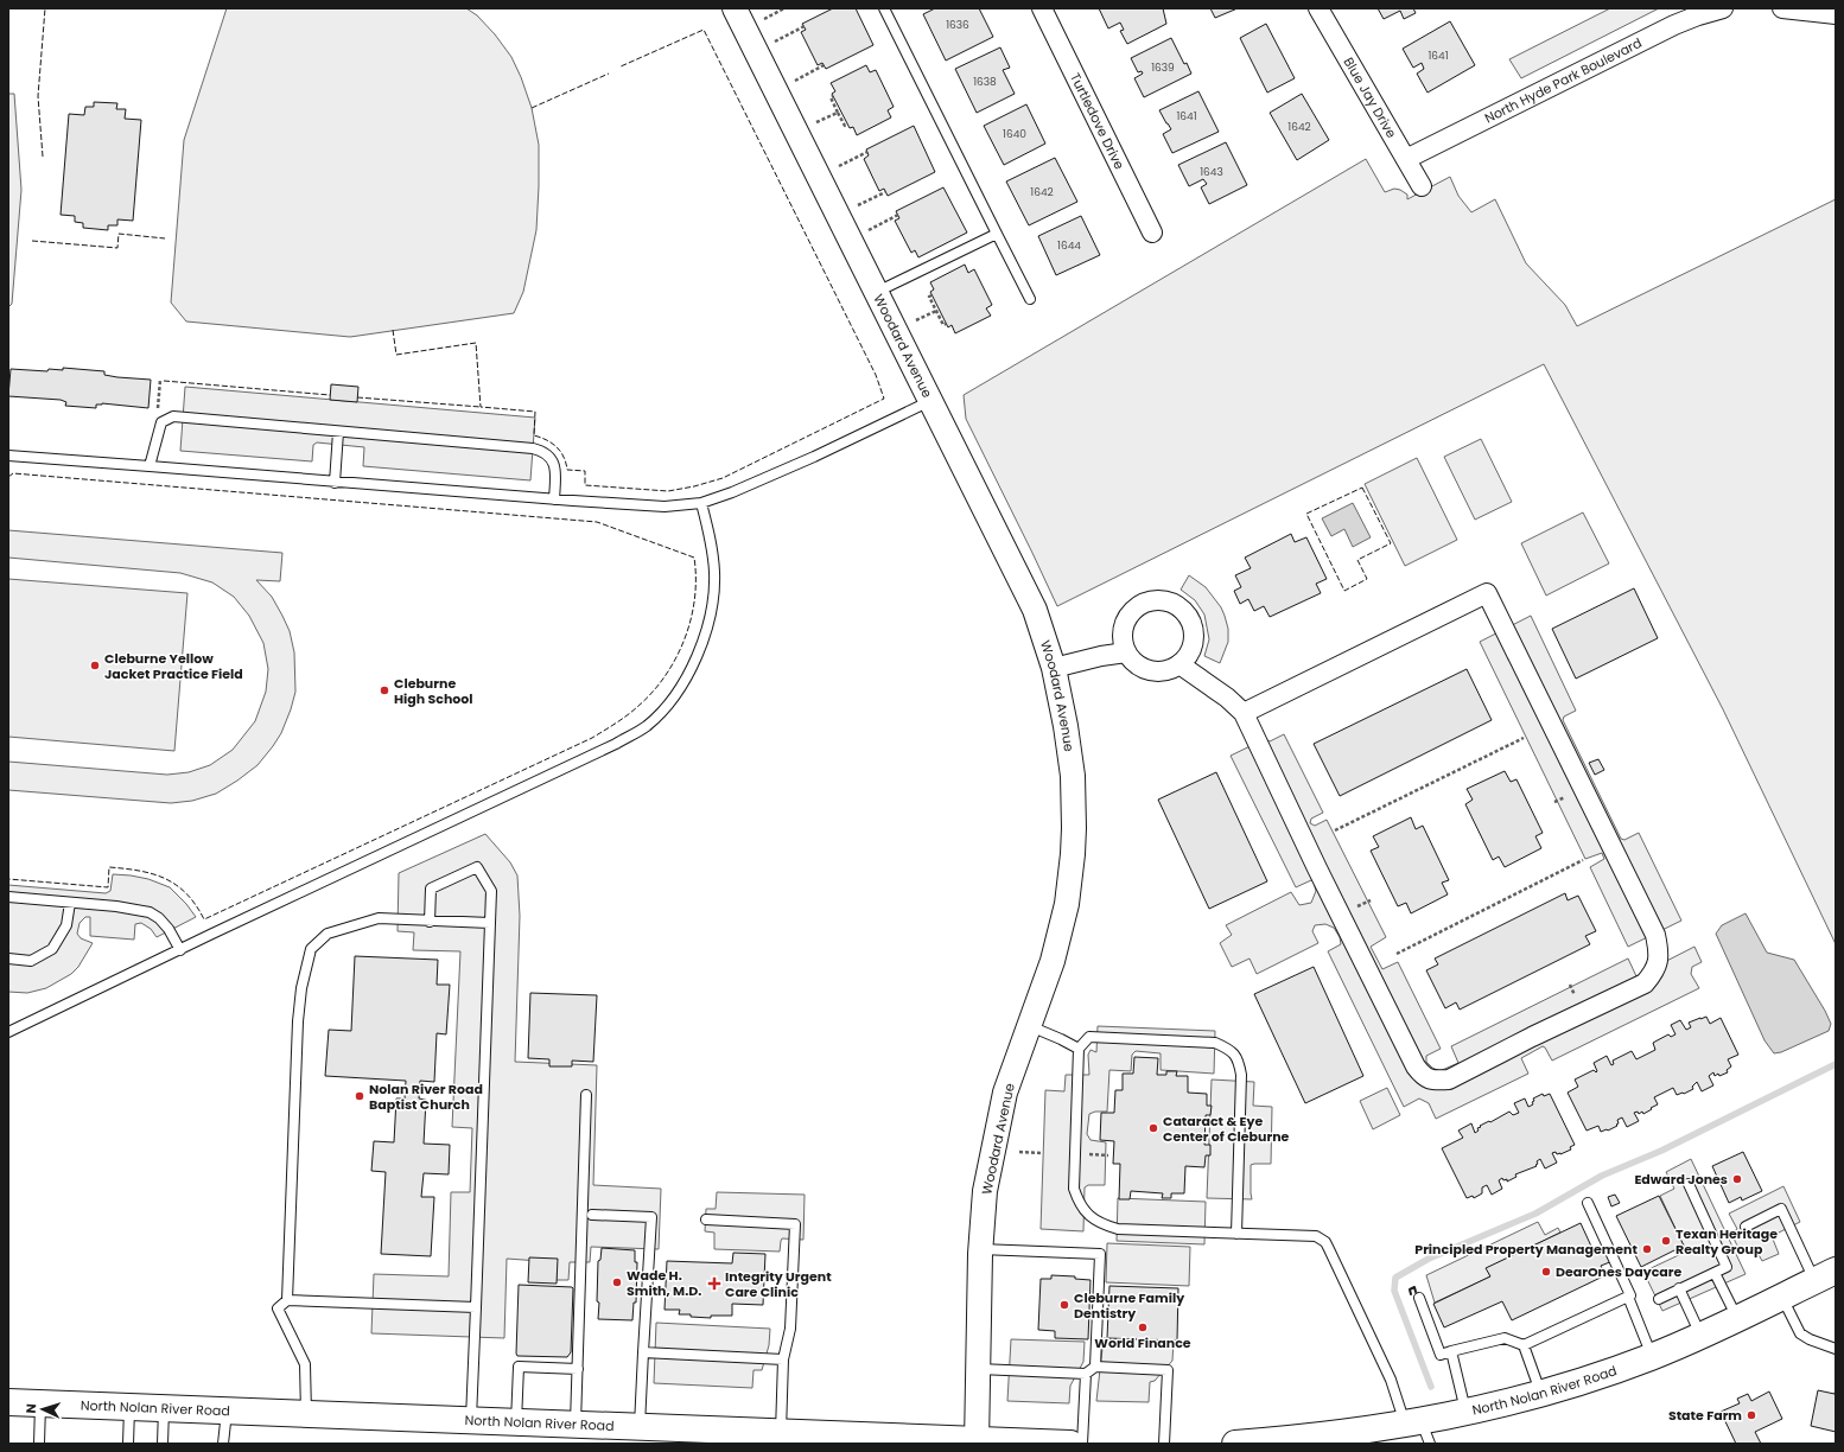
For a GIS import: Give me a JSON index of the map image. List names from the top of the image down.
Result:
{
  "streets": {
    "main road": ["North Nolan River Road"],
    "street": [
      "North Hyde Park Boulevard",
      "Blue Jay Drive",
      "Turtledove Drive",
      "Woodard Avenue"
    ]
  },
  "crossings": [
    ["North Hyde Park Boulevard", "Blue Jay Drive"],
    ["Woodard Avenue", "North Nolan River Road"]
  ],
  "places": {
    "other": [
      "Cleburne Yellow Jacket Practice Field",
      "Cleburne High School",
      "Nolan River Road Baptist Church",
      "Cataract & Eye Center of Cleburne",
      "Edward Jones",
      "Texan Heritage Realty Group",
      "Principled Property Management",
      "DearOnes Daycare",
      "Wade H. Smith, M.D.",
      "Cleburne Family Dentistry",
      "World Finance",
      "State Farm"
    ],
    "health": ["Integrity Urgent Care Clinic"]
  },
  "house_numbers": [
    "1636",
    "1641",
    "1639",
    "1638",
    "1641",
    "1642",
    "1640",
    "1643",
    "1642",
    "1644"
  ],
  "north": "left"
}
